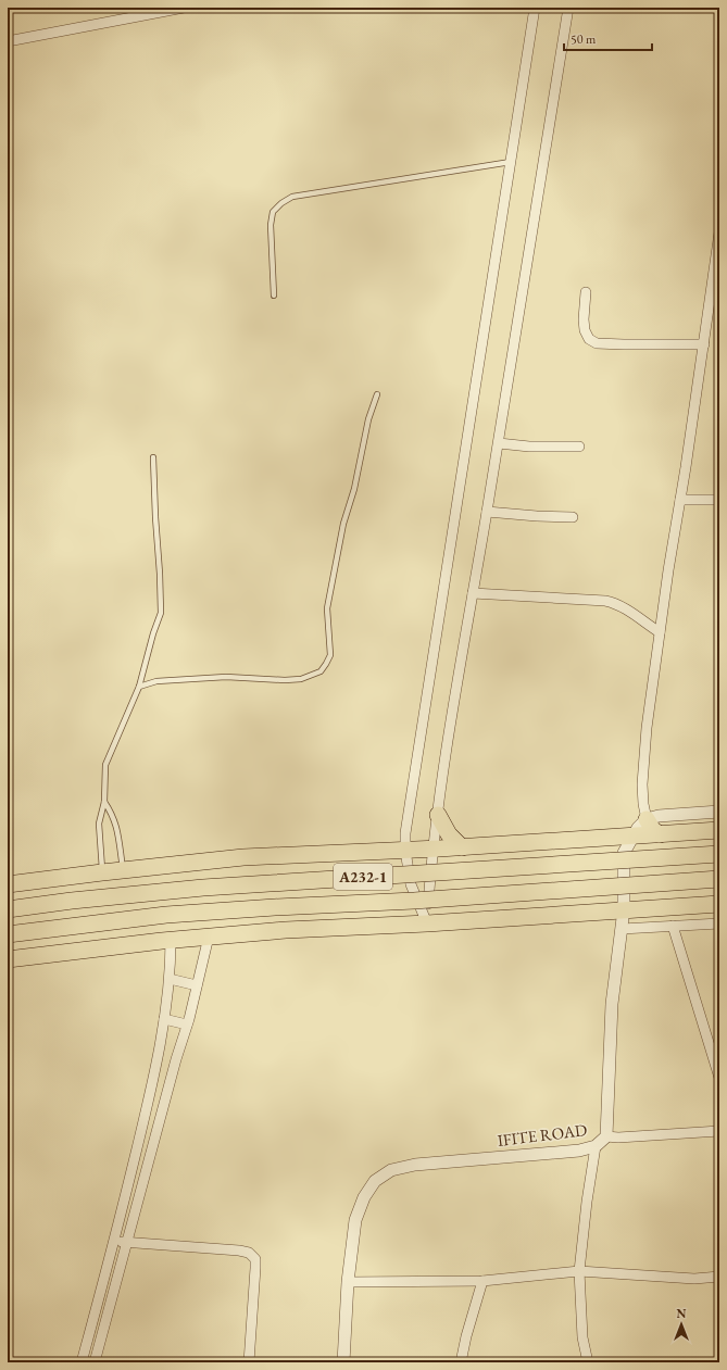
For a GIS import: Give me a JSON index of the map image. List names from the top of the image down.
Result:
{
  "streets": {
    "highway": ["A232-1"],
    "street": ["IFITE ROAD"]
  },
  "scale_bar": "50 m",
  "north": "top"
}
